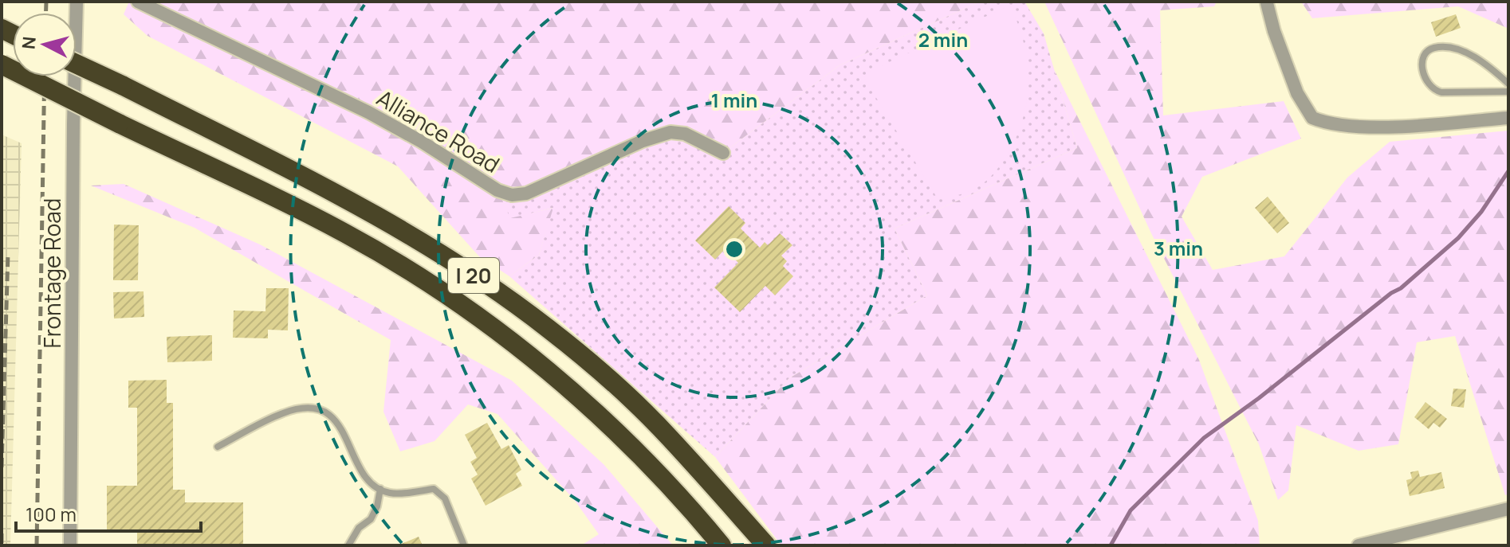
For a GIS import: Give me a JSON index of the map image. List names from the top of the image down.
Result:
{
  "streets": {
    "highway": ["I 20"],
    "street": ["Alliance Road", "Frontage Road"]
  },
  "scale_bar": "100 m",
  "north": "left",
  "rings": ["2 min", "1 min", "3 min"]
}
